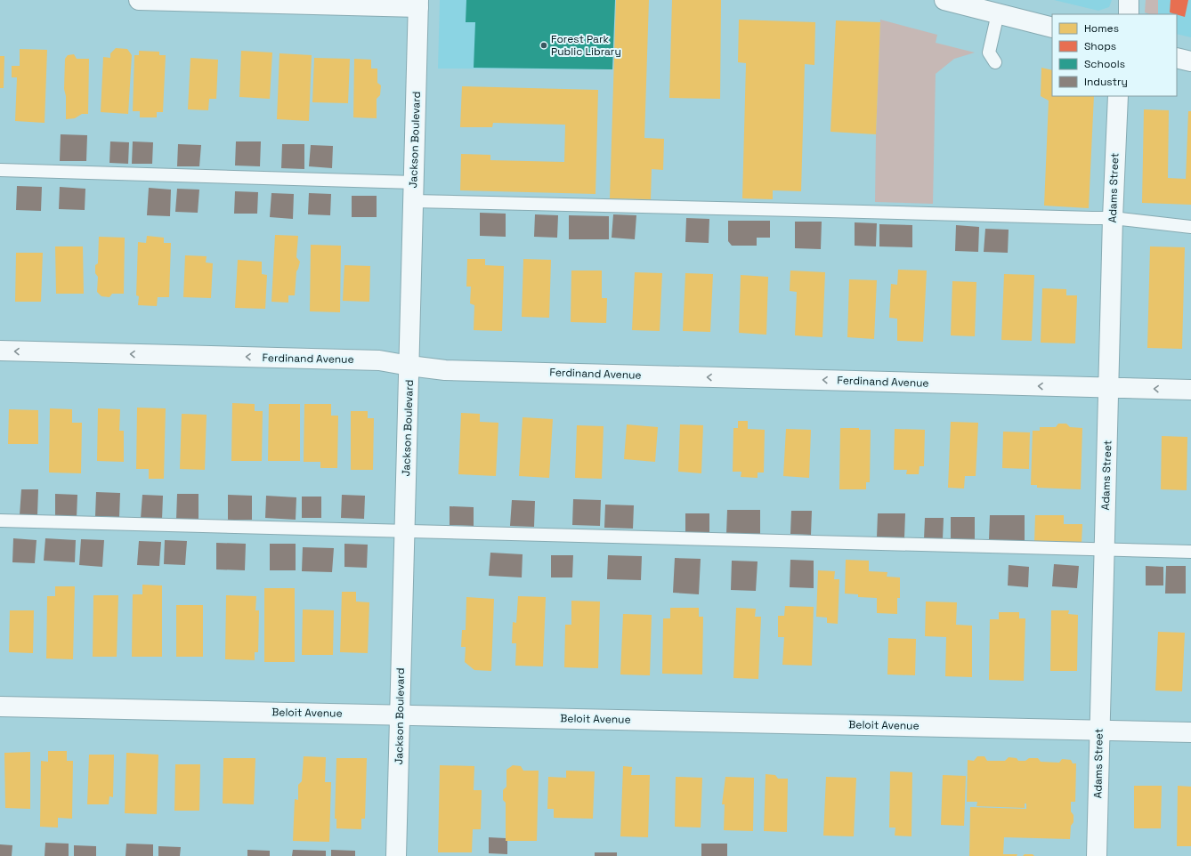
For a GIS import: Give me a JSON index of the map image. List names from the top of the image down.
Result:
{
  "streets": {
    "street": [
      "Jackson Boulevard",
      "Adams Street",
      "Ferdinand Avenue",
      "Beloit Avenue"
    ]
  },
  "crossings": [
    ["Jackson Boulevard", "Ferdinand Avenue"],
    ["Jackson Boulevard", "Beloit Avenue"],
    ["Adams Street", "Ferdinand Avenue"],
    ["Adams Street", "Beloit Avenue"]
  ],
  "one_way": ["Ferdinand Avenue"],
  "places": ["Forest Park Public Library"],
  "legend": [
    "Homes",
    "Shops",
    "Schools",
    "Industry"
  ]
}
